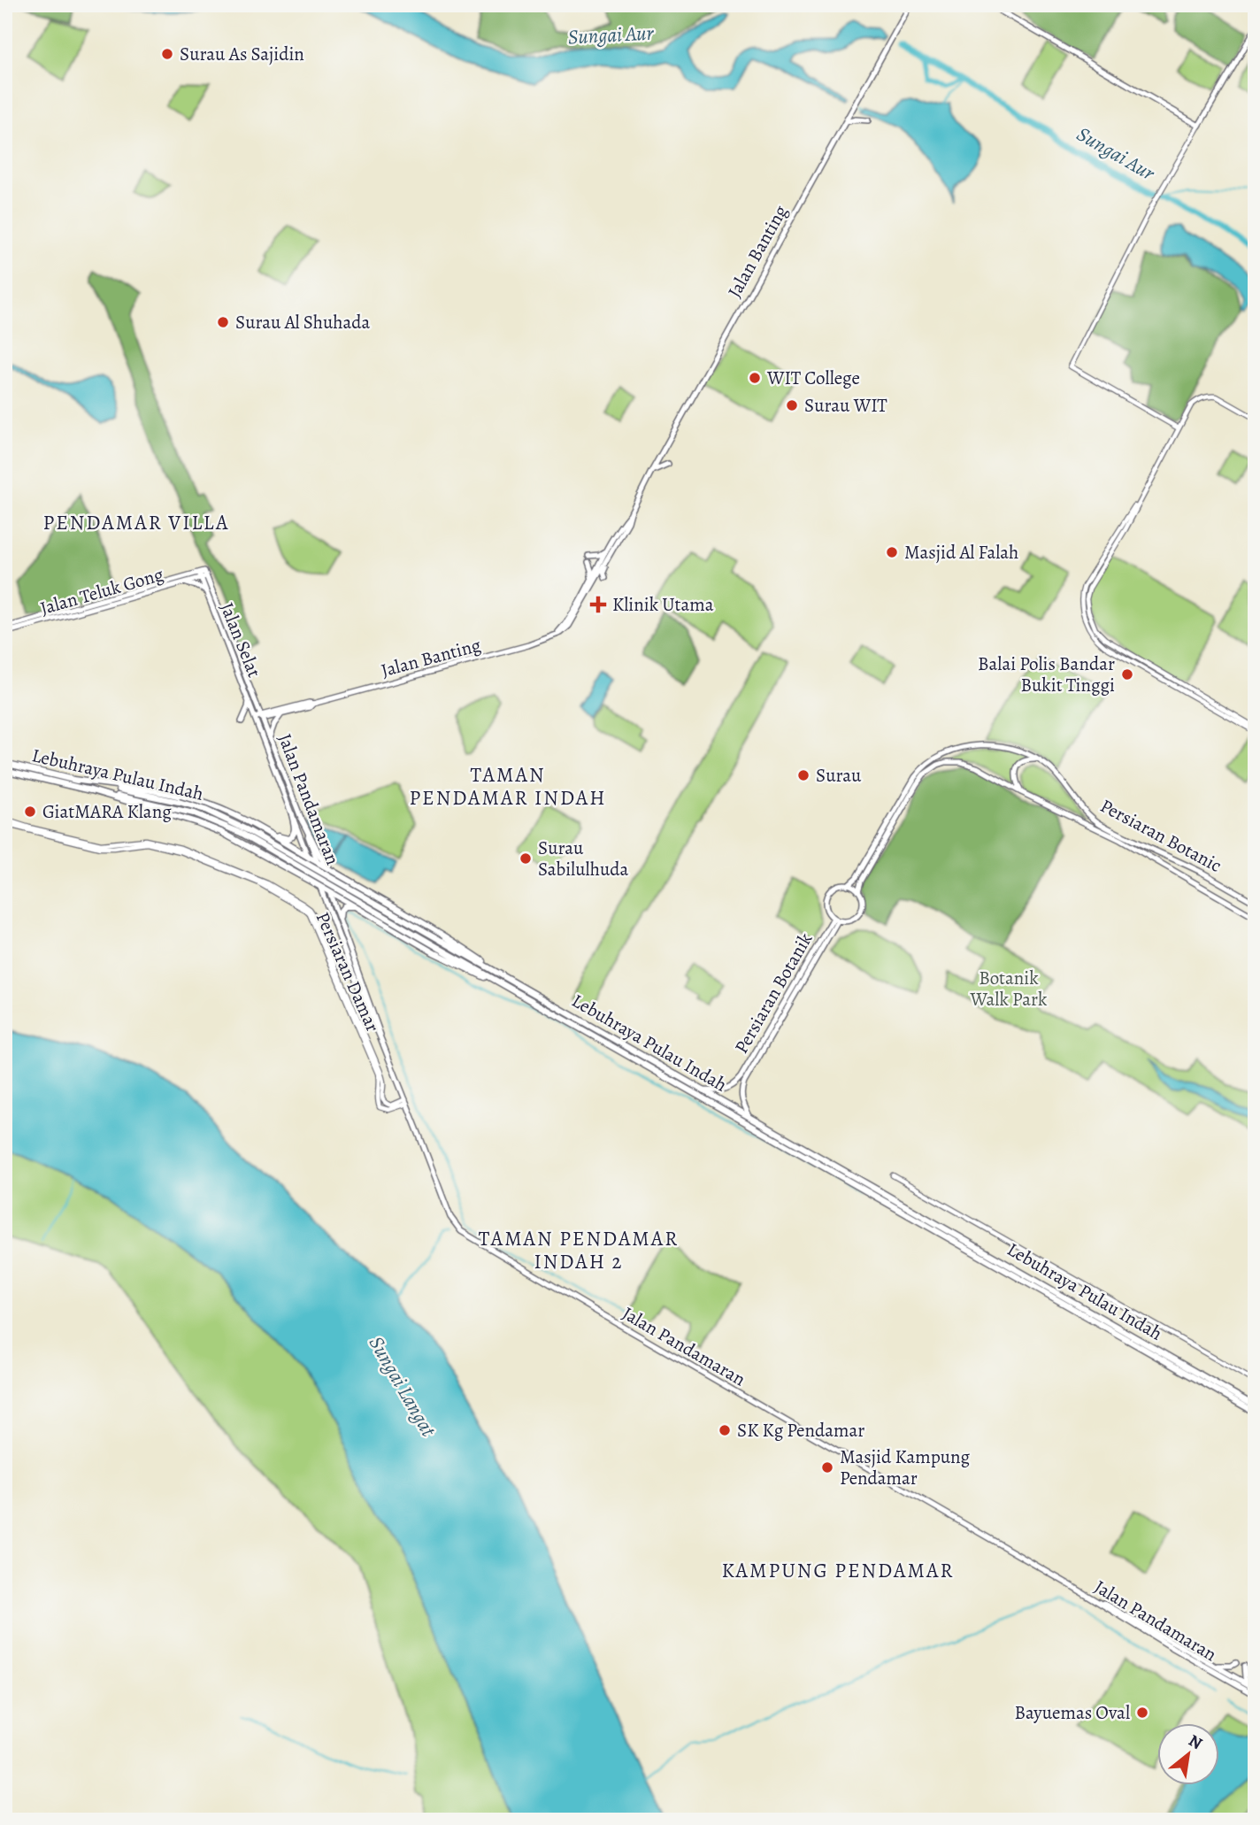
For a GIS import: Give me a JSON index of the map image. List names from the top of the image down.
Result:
{
  "streets": {
    "main road": [
      "Jalan Banting",
      "Jalan Teluk Gong",
      "Jalan Selat",
      "Lebuhraya Pulau Indah",
      "Jalan Pandamaran",
      "Persiaran Botanic",
      "Persiaran Botanik"
    ],
    "street": ["Persiaran Damar"]
  },
  "crossings": [
    ["Jalan Banting", "Jalan Selat"],
    ["Jalan Banting", "Jalan Pandamaran"],
    ["Jalan Teluk Gong", "Jalan Selat"],
    ["Jalan Teluk Gong", "Jalan Pandamaran"],
    ["Jalan Selat", "Jalan Pandamaran"],
    ["Lebuhraya Pulau Indah", "Persiaran Botanik"],
    ["Jalan Pandamaran", "Persiaran Damar"],
    ["Persiaran Botanic", "Persiaran Botanik"]
  ],
  "districts": [
    "PENDAMAR VILLA",
    "TAMAN PENDAMAR INDAH",
    "TAMAN PENDAMAR INDAH 2",
    "KAMPUNG PENDAMAR"
  ],
  "water": ["Sungai Aur", "Sungai Langat"],
  "parks": ["Botanik Walk Park"],
  "places": {
    "other": [
      "Surau As Sajidin",
      "Surau Al Shuhada",
      "WIT College",
      "Surau WIT",
      "Masjid Al Falah",
      "Balai Polis Bandar Bukit Tinggi",
      "Surau",
      "GiatMARA Klang",
      "Surau Sabilulhuda",
      "SK Kg Pendamar",
      "Masjid Kampung Pendamar",
      "Bayuemas Oval"
    ],
    "health": ["Klinik Utama"]
  },
  "north": "top right"
}
